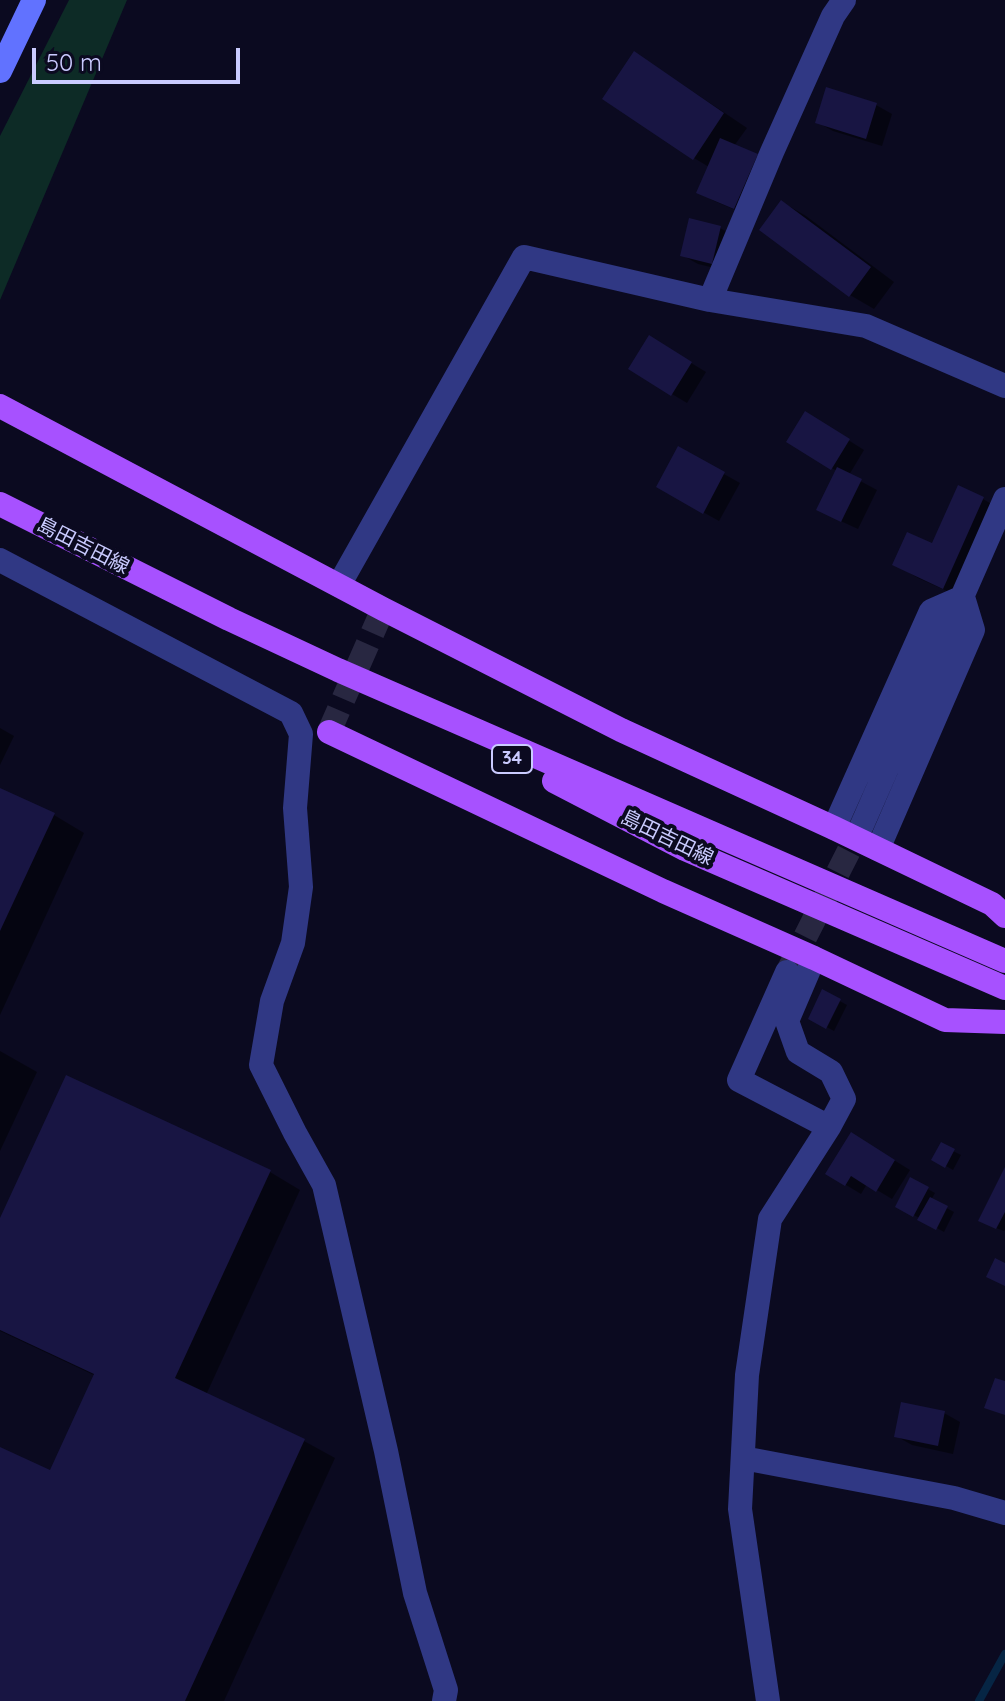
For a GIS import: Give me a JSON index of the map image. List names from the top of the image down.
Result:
{
  "streets": {
    "main road": ["島田吉田線", "34"]
  },
  "scale_bar": "50 m"
}
